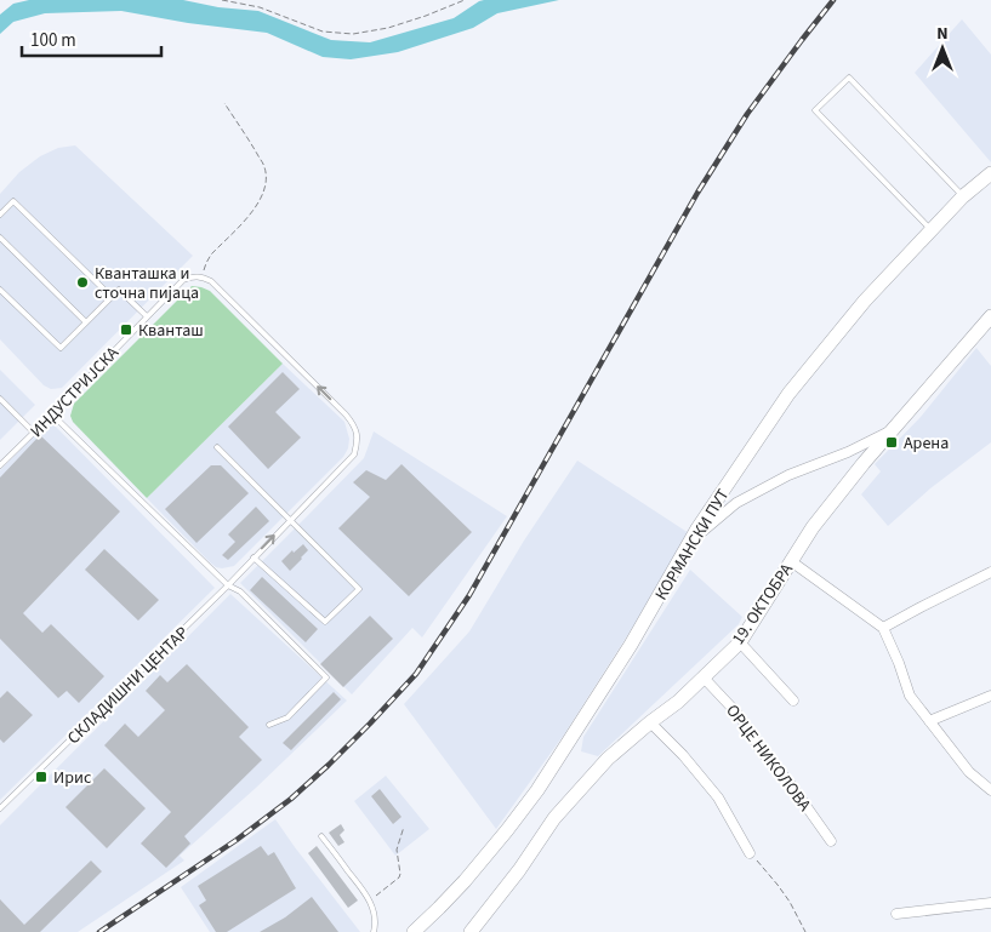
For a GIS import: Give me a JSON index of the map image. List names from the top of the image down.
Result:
{
  "streets": {
    "street": ["КОРМАНСКИ ПУТ", "19. ОКТОБРА", "ОРЦЕ НИКОЛОВА"],
    "lane": ["ИНДУСТРИЈСКА", "СКЛАДИШНИ ЦЕНТАР"]
  },
  "crossings": [
    ["ИНДУСТРИЈСКА", "СКЛАДИШНИ ЦЕНТАР"],
    ["19. ОКТОБРА", "ОРЦЕ НИКОЛОВА"]
  ],
  "places": {
    "other": ["Кванташка и сточна пијаца"],
    "transit": ["Кванташ", "Арена", "Ирис"]
  },
  "scale_bar": "100 m",
  "north": "top"
}
